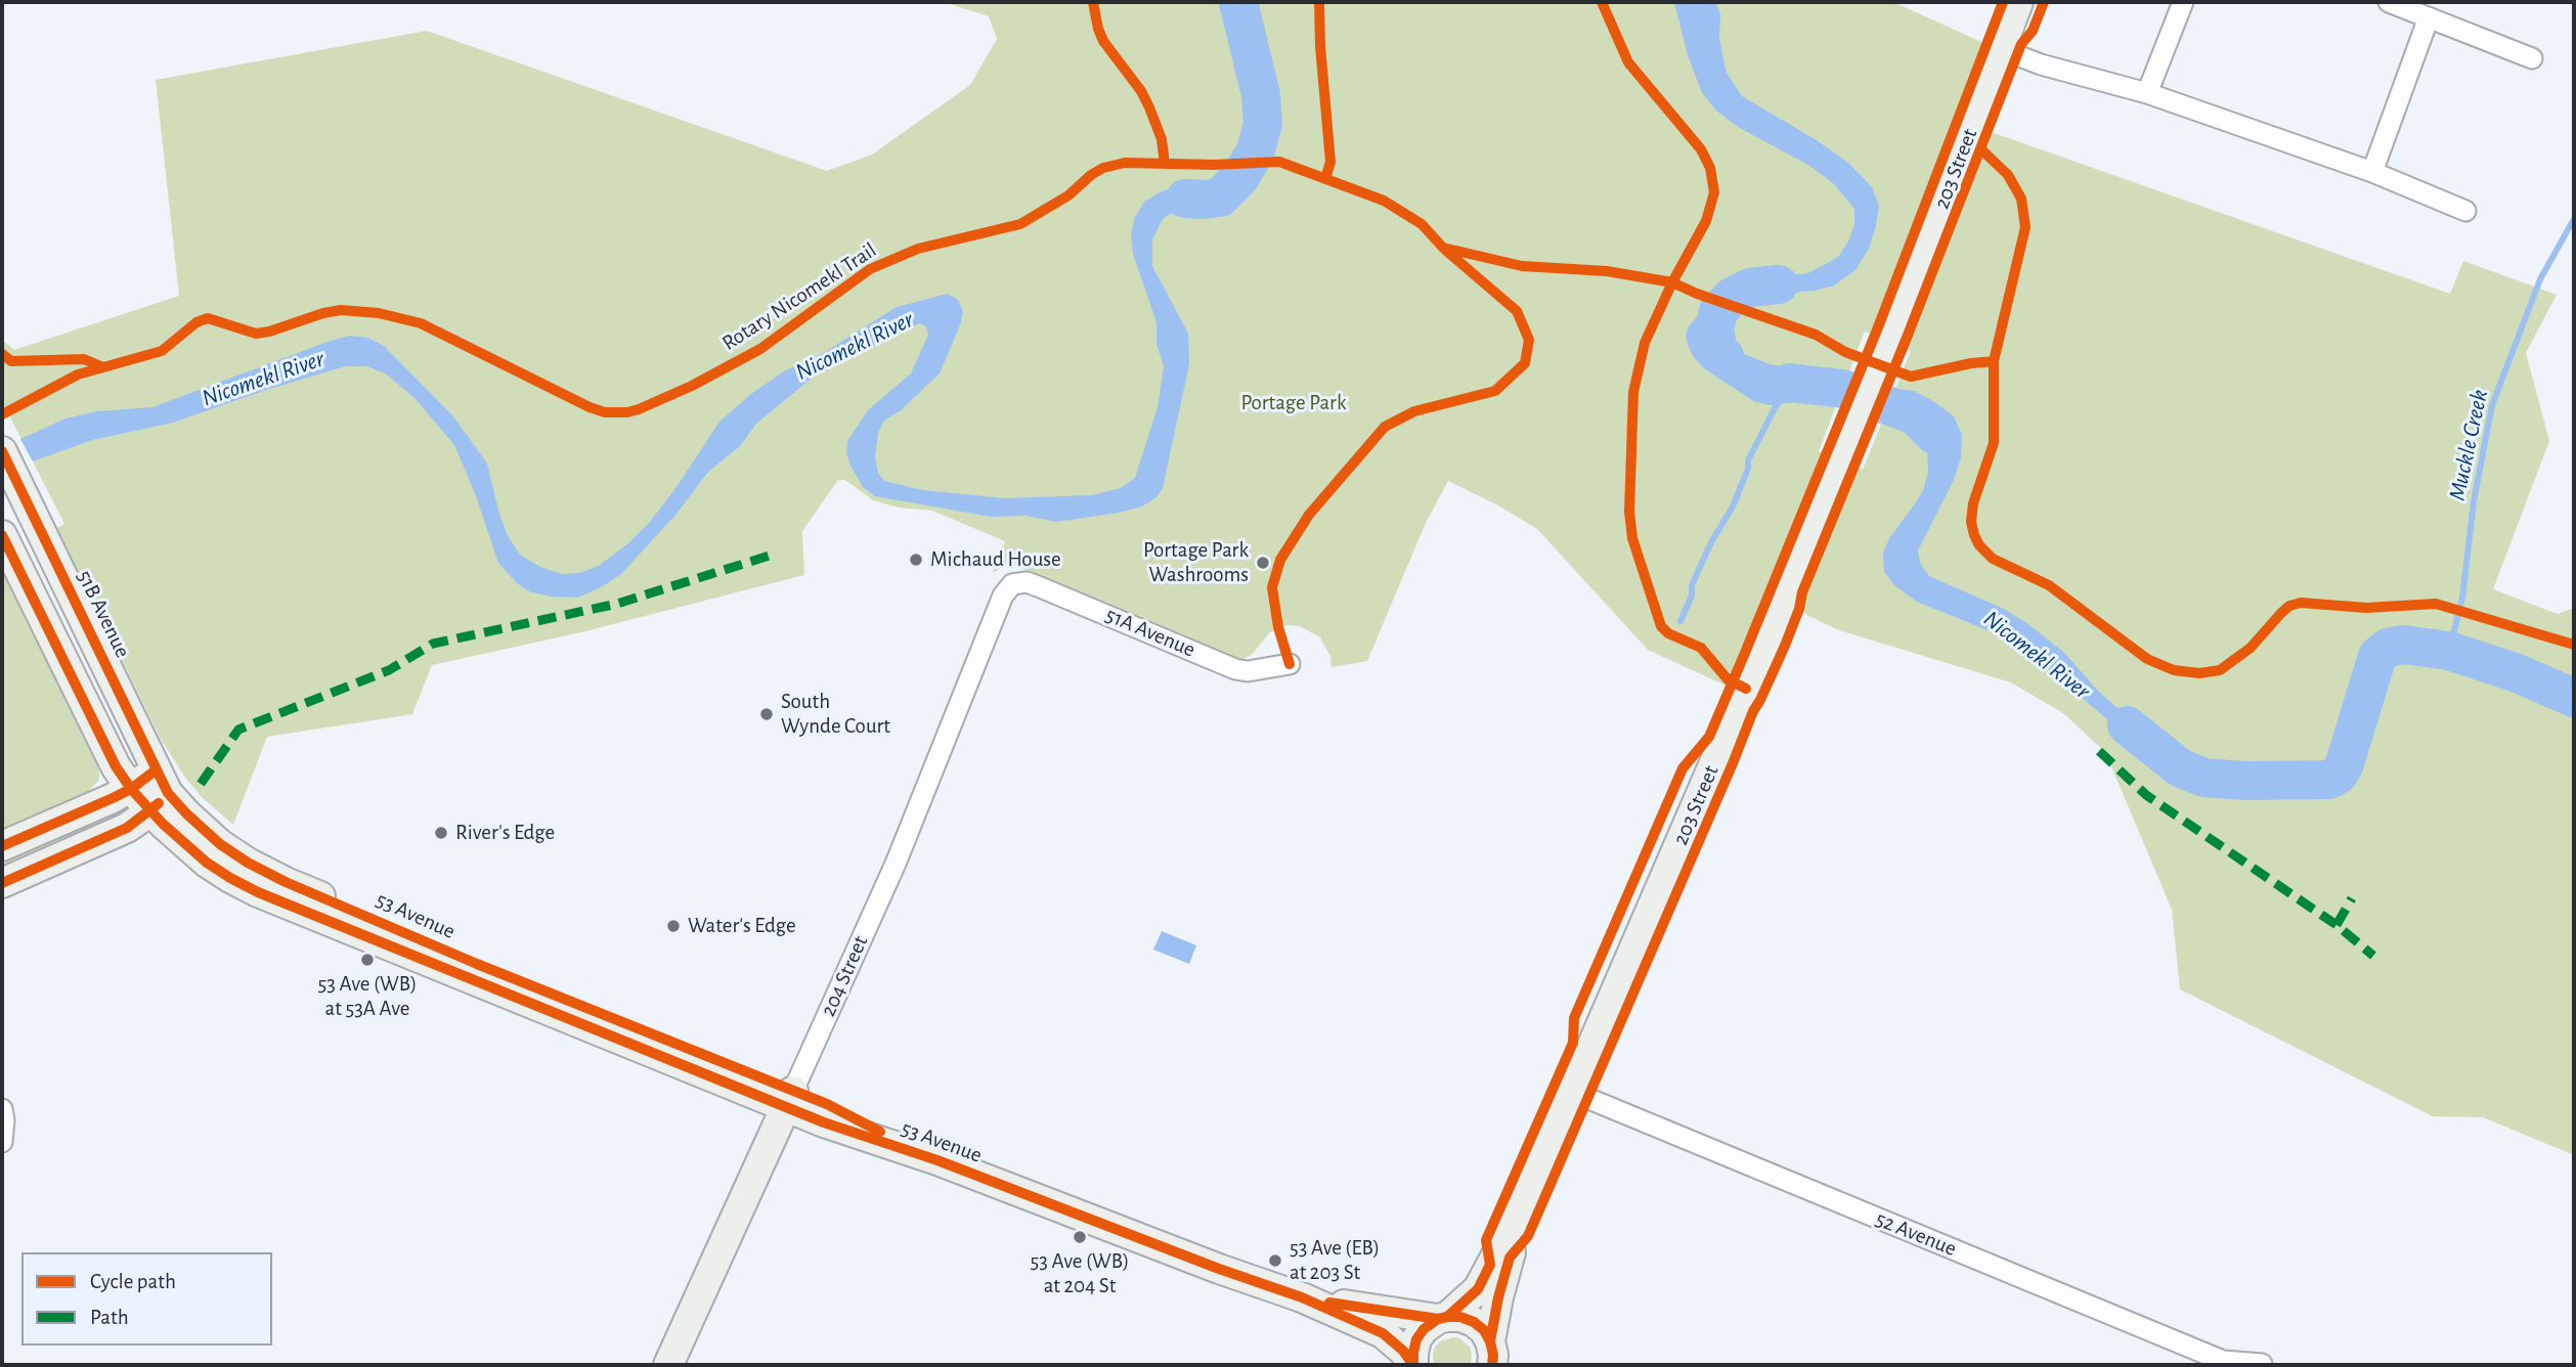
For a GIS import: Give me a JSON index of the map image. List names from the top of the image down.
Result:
{
  "streets": {
    "street": [
      "203 Street",
      "51B Avenue",
      "51A Avenue",
      "53 Avenue",
      "204 Street",
      "52 Avenue"
    ],
    "cycle path": ["Rotary Nicomekl Trail"]
  },
  "crossings": [
    ["203 Street", "53 Avenue"],
    ["203 Street", "52 Avenue"],
    ["51B Avenue", "53 Avenue"],
    ["51A Avenue", "204 Street"],
    ["53 Avenue", "204 Street"]
  ],
  "water": ["Nicomekl River", "Muckle Creek"],
  "parks": ["Portage Park"],
  "places": [
    "Michaud House",
    "Portage Park Washrooms",
    "South Wynde Court",
    "River's Edge",
    "Water's Edge",
    "53 Ave (WB) at 53A Ave",
    "53 Ave (WB) at 204 St",
    "53 Ave (EB) at 203 St"
  ],
  "legend": ["Cycle path", "Path"]
}
